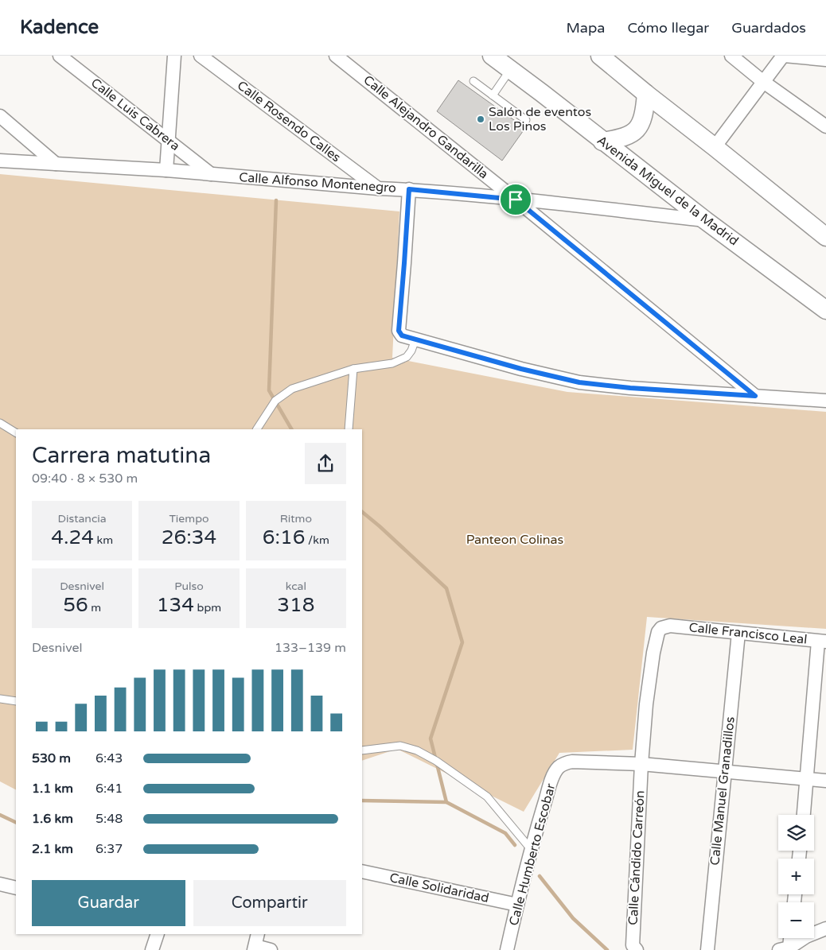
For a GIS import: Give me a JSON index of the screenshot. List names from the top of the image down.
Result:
{
  "streets": {
    "main road": ["Avenida Miguel de la Madrid"],
    "street": [
      "Calle Luis Cabrera",
      "Calle Rosendo Calles",
      "Calle Alejandro Gandarilla",
      "Calle Alfonso Montenegro",
      "Calle Francisco Leal",
      "Calle Manuel Granadillos",
      "Calle Humberto Escobar",
      "Calle Cándido Carreón",
      "Calle Solidaridad"
    ]
  },
  "crossings": [
    ["Calle Luis Cabrera", "Calle Alfonso Montenegro"],
    ["Calle Rosendo Calles", "Calle Alfonso Montenegro"],
    ["Calle Alejandro Gandarilla", "Calle Alfonso Montenegro"],
    ["Calle Alfonso Montenegro", "Avenida Miguel de la Madrid"],
    ["Calle Francisco Leal", "Calle Manuel Granadillos"],
    ["Calle Francisco Leal", "Calle Cándido Carreón"],
    ["Calle Humberto Escobar", "Calle Cándido Carreón"],
    ["Calle Humberto Escobar", "Calle Solidaridad"]
  ],
  "parks": ["Panteon Colinas"],
  "places": ["Salón de eventos Los Pinos"],
  "page": {
    "header": "Kadence",
    "nav": ["Mapa", "Cómo llegar", "Guardados"],
    "heading": ["Carrera matutina", "09:40 · 8 × 530 m"],
    "stats": [
      ["Distancia", "4.24 km"],
      ["Tiempo", "26:34"],
      ["Ritmo", "6:16 /km"],
      ["Desnivel", "56 m"],
      ["Pulso", "134 bpm"],
      ["kcal", "318"]
    ],
    "chart": ["Desnivel", "133–139 m"],
    "list": [
      {
        "name": "530 m",
        "note": "6:43"
      },
      {
        "name": "1.1 km",
        "note": "6:41"
      },
      {
        "name": "1.6 km",
        "note": "5:48"
      },
      {
        "name": "2.1 km",
        "note": "6:37"
      }
    ],
    "map_buttons": ["+", "−"],
    "buttons": ["Guardar", "Compartir"]
  }
}
